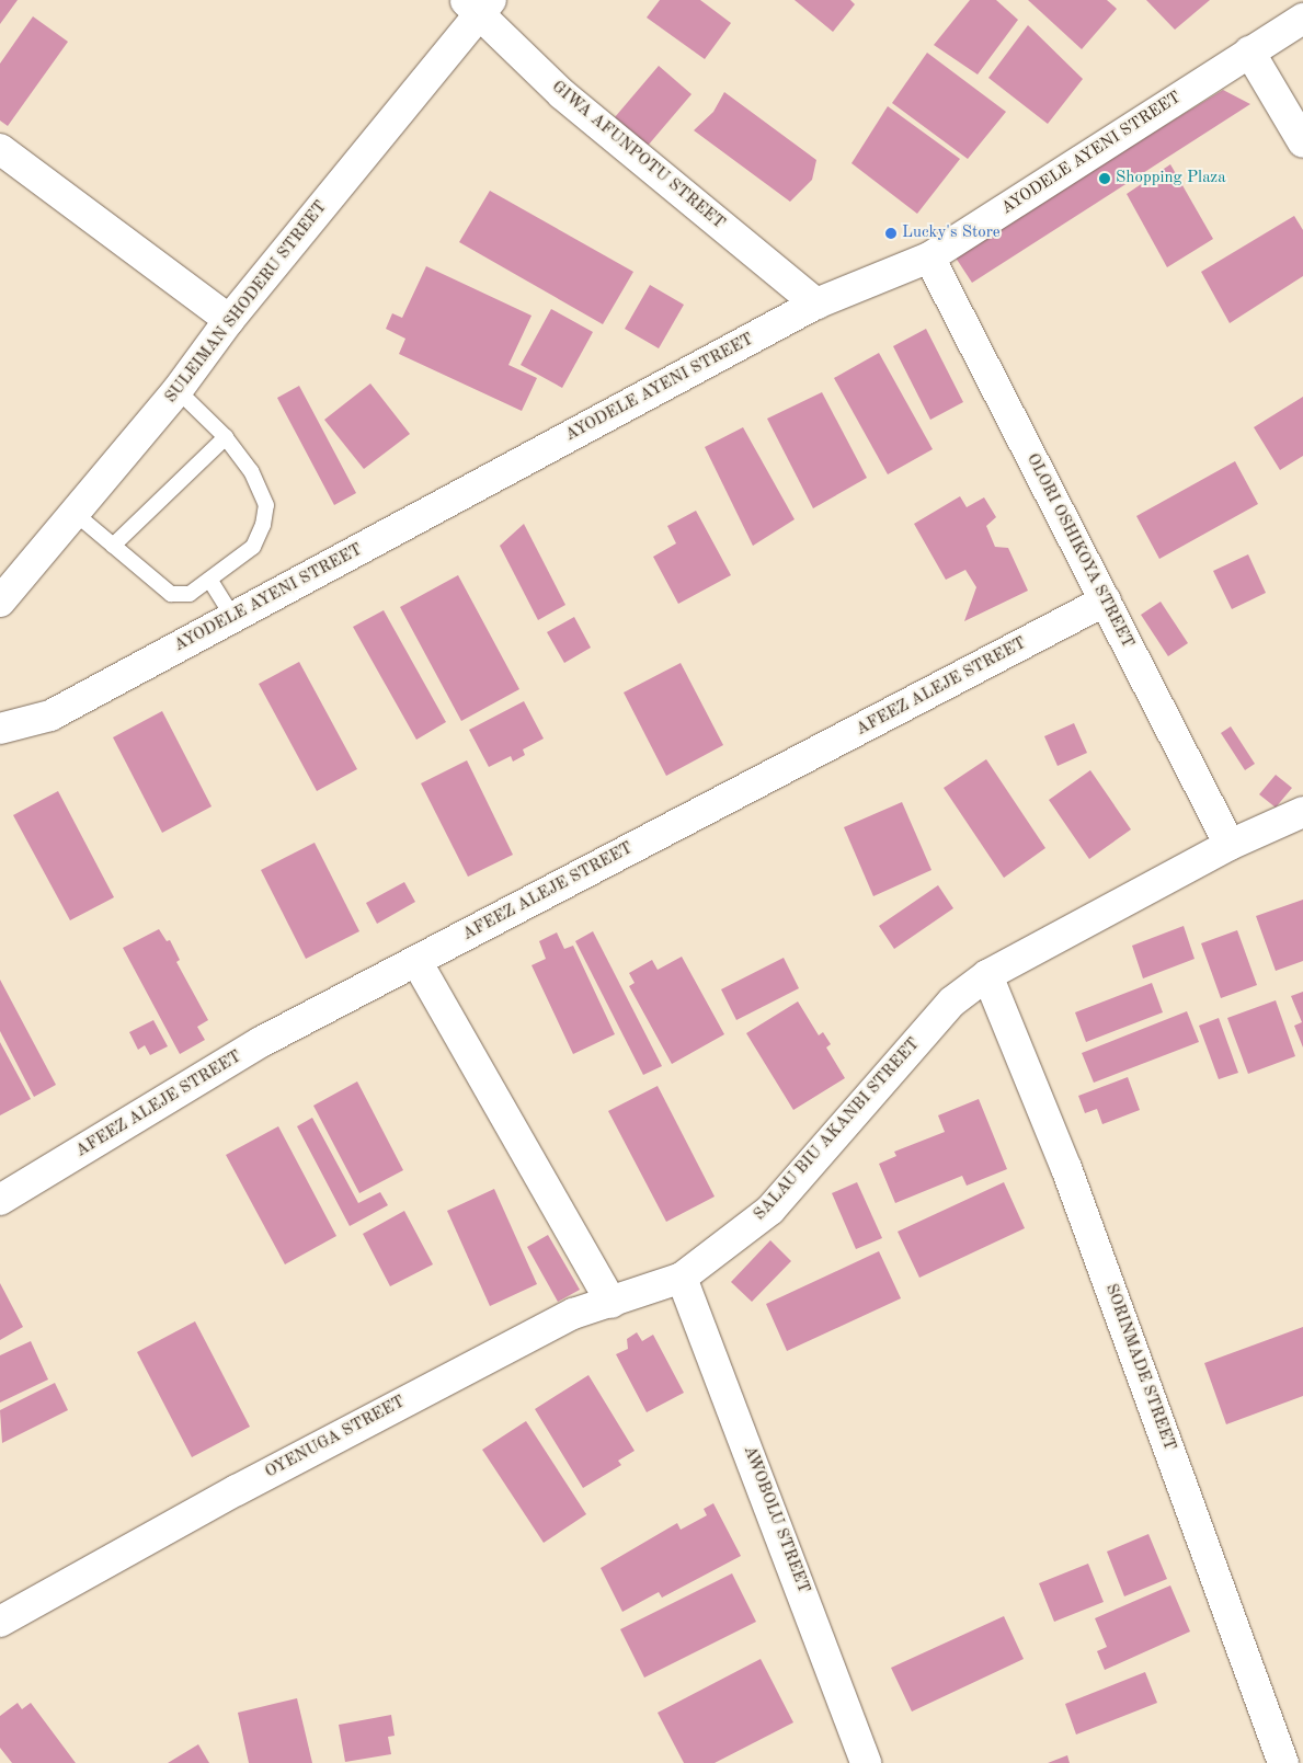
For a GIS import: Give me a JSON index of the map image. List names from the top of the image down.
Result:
{
  "streets": {
    "street": [
      "AYODELE AYENI STREET",
      "GIWA AFUNPOTU STREET",
      "SULEIMAN SHODERU STREET",
      "OLORI OSHIKOYA STREET",
      "AFEEZ ALEJE STREET",
      "SALAU BIU AKANBI STREET",
      "SORINMADE STREET",
      "OYENUGA STREET",
      "AWOBOLU STREET"
    ]
  },
  "crossings": [
    ["AYODELE AYENI STREET", "GIWA AFUNPOTU STREET"],
    ["AYODELE AYENI STREET", "OLORI OSHIKOYA STREET"],
    ["GIWA AFUNPOTU STREET", "SULEIMAN SHODERU STREET"],
    ["OLORI OSHIKOYA STREET", "AFEEZ ALEJE STREET"],
    ["OLORI OSHIKOYA STREET", "SALAU BIU AKANBI STREET"],
    ["SALAU BIU AKANBI STREET", "SORINMADE STREET"],
    ["SALAU BIU AKANBI STREET", "OYENUGA STREET"],
    ["SALAU BIU AKANBI STREET", "AWOBOLU STREET"],
    ["OYENUGA STREET", "AWOBOLU STREET"]
  ],
  "places": ["Shopping Plaza", "Lucky's Store"]
}
